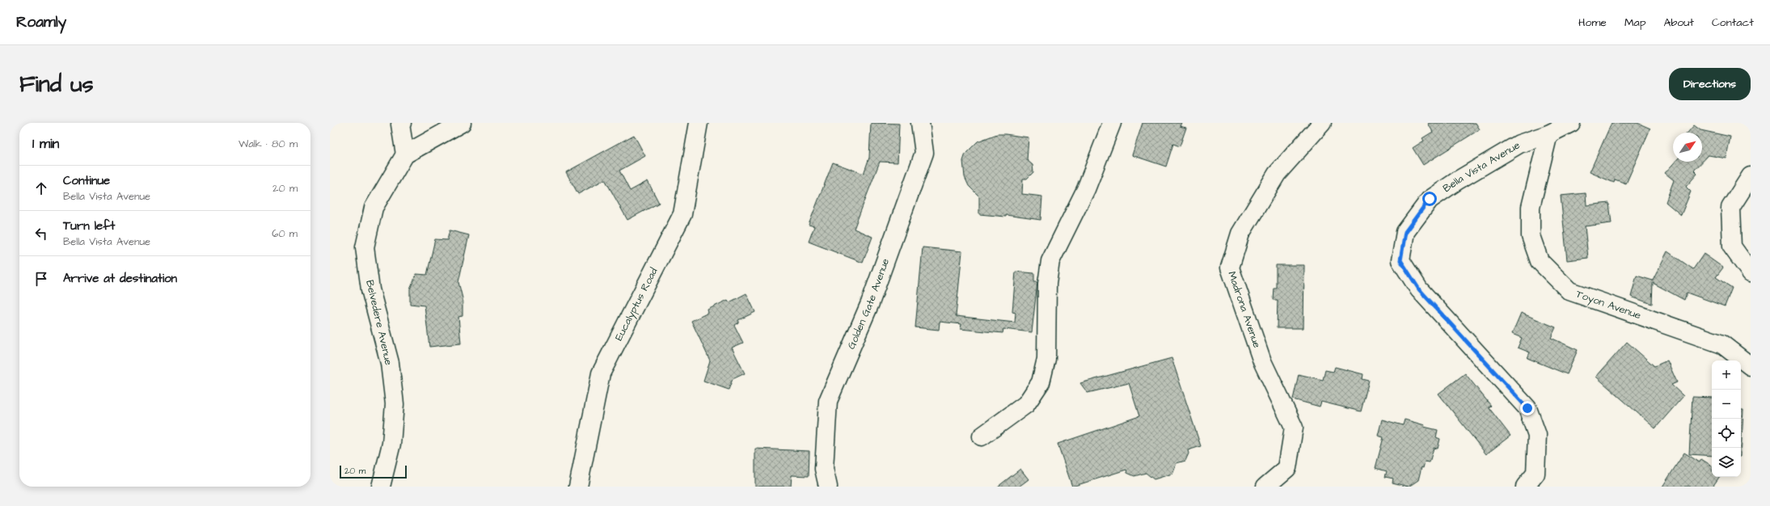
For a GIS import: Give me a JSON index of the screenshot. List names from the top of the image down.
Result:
{
  "streets": {
    "street": [
      "Bella Vista Avenue",
      "Eucalyptus Road",
      "Golden Gate Avenue",
      "Toyon Avenue",
      "Madrona Avenue",
      "Belvedere Avenue"
    ]
  },
  "crossings": [
    ["Bella Vista Avenue", "Toyon Avenue"]
  ],
  "scale_bar": "20 m",
  "north": "top right",
  "page": {
    "header": "Roamly",
    "nav": [
      "Home",
      "Map",
      "About",
      "Contact"
    ],
    "buttons": "Directions",
    "title": "Find us",
    "heading": ["1 min", "Walk · 80 m"],
    "list": [
      ["Continue", "Bella Vista Avenue", "20 m"],
      ["Turn left", "Bella Vista Avenue", "60 m"],
      "Arrive at destination"
    ],
    "map_buttons": ["+", "−"],
    "scale": "20 m"
  }
}
